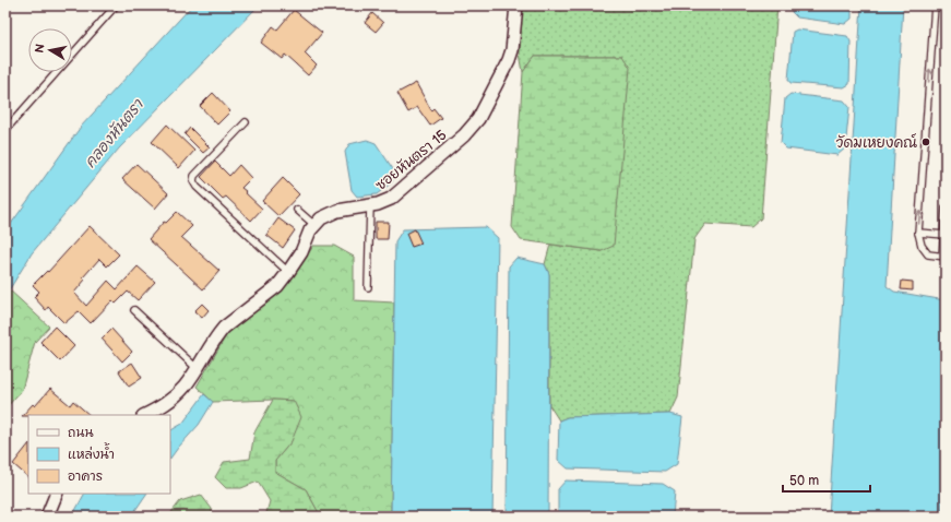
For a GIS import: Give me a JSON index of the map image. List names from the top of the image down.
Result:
{
  "streets": {
    "street": ["ซอยหันตรา 15"]
  },
  "water": ["คลองหันตรา"],
  "places": ["วัดมเหยงคณ์"],
  "legend": ["ถนน", "แหล่งน้ำ", "อาคาร"],
  "scale_bar": "50 m",
  "north": "left"
}
